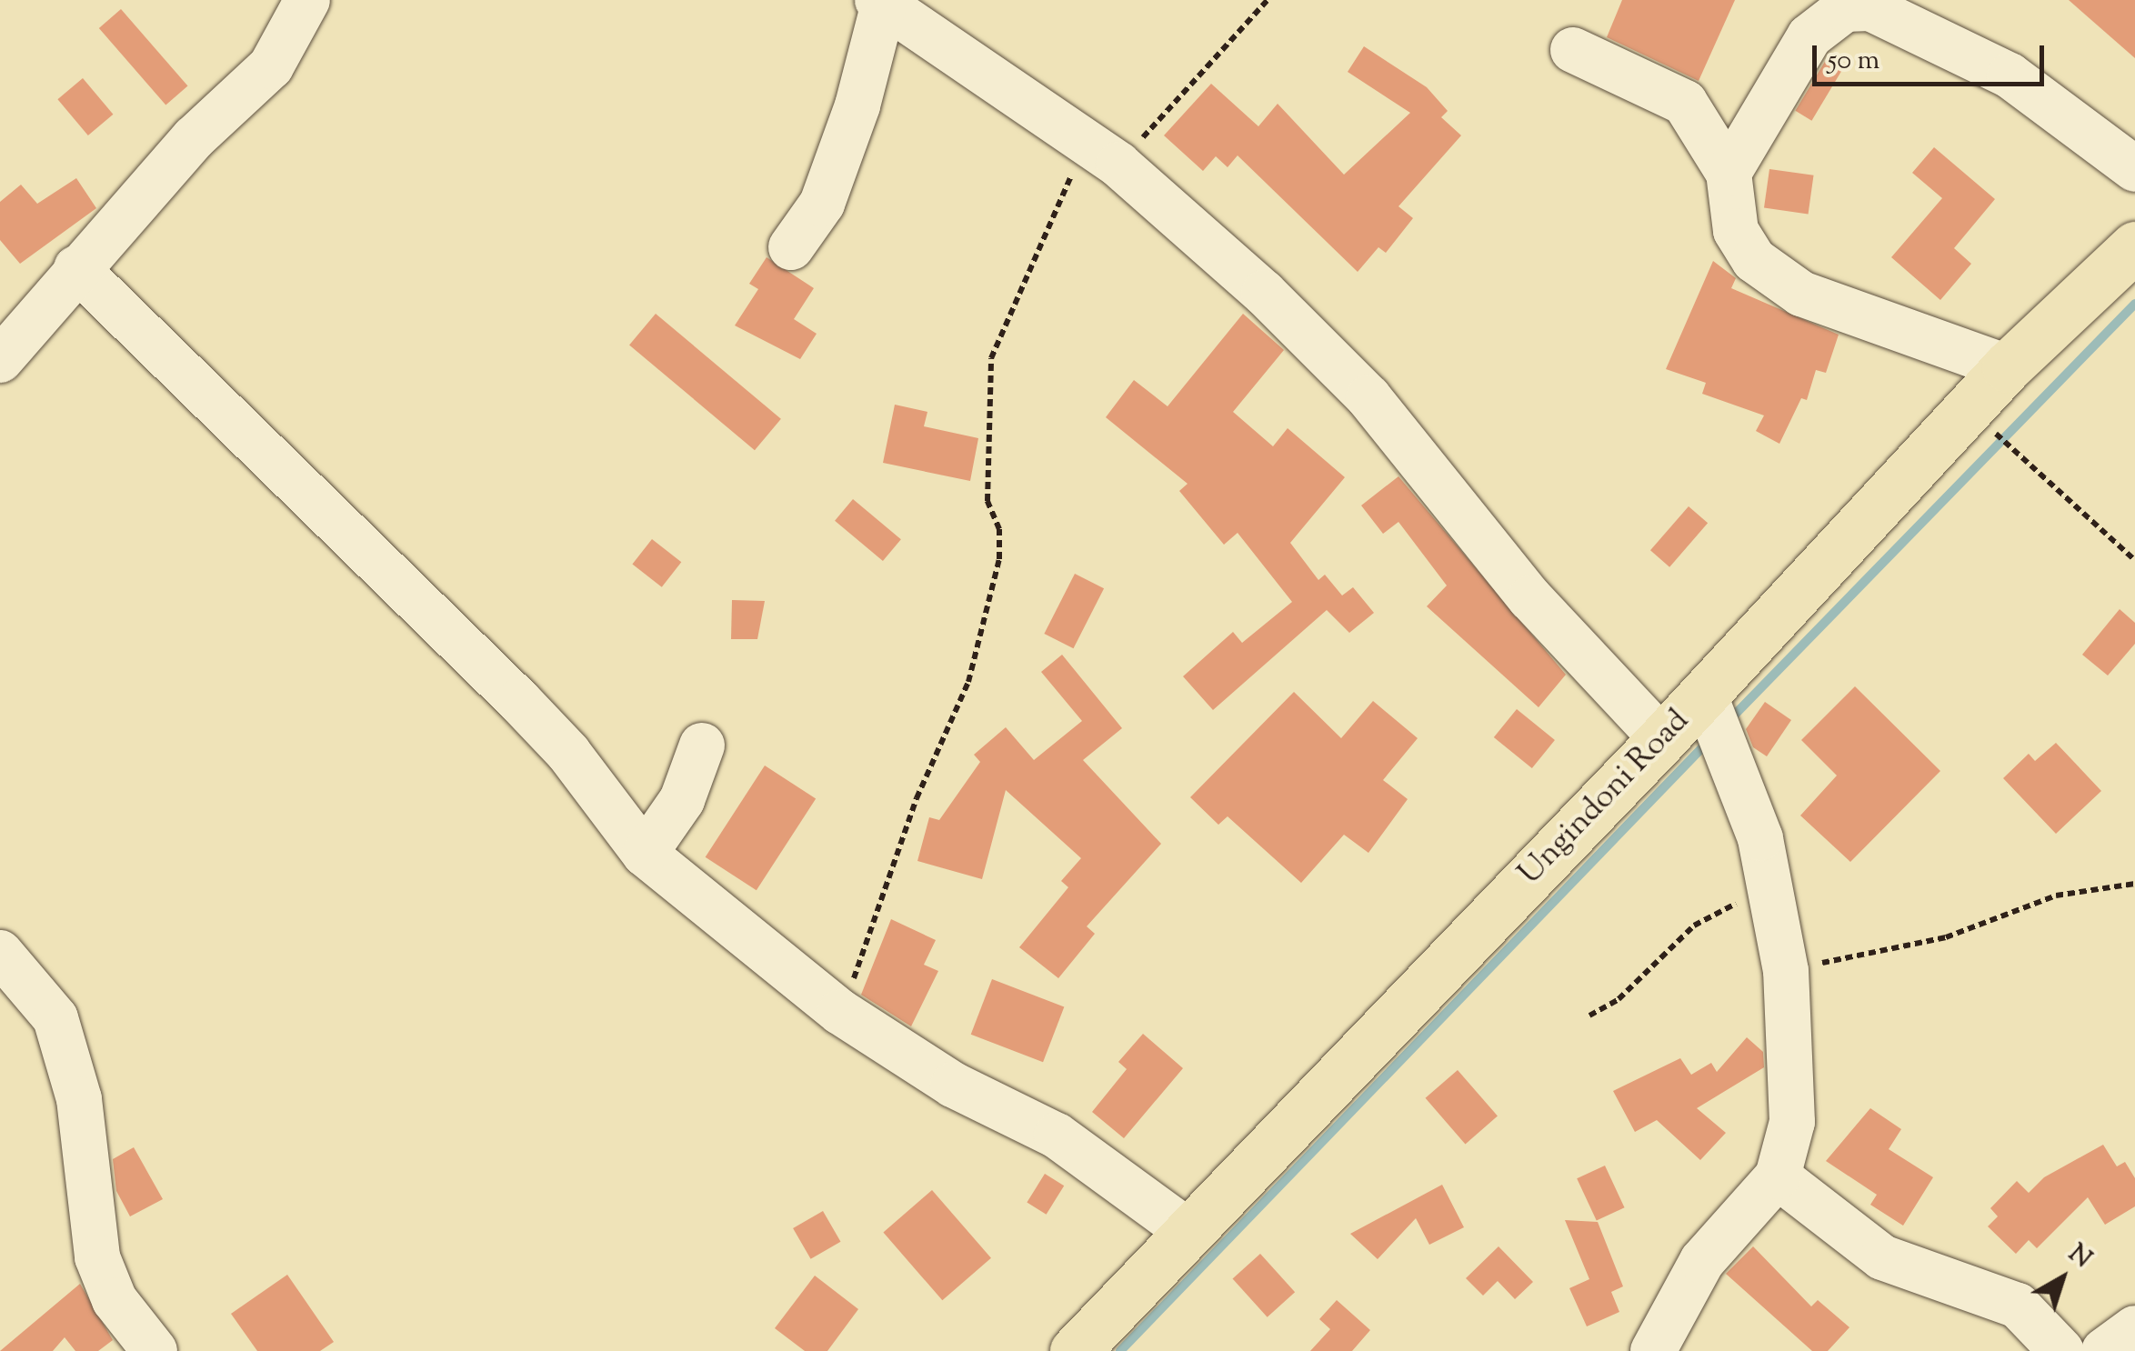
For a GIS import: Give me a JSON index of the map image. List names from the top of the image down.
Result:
{
  "streets": {
    "main road": ["Ungindoni Road"]
  },
  "scale_bar": "50 m",
  "north": "top right"
}
